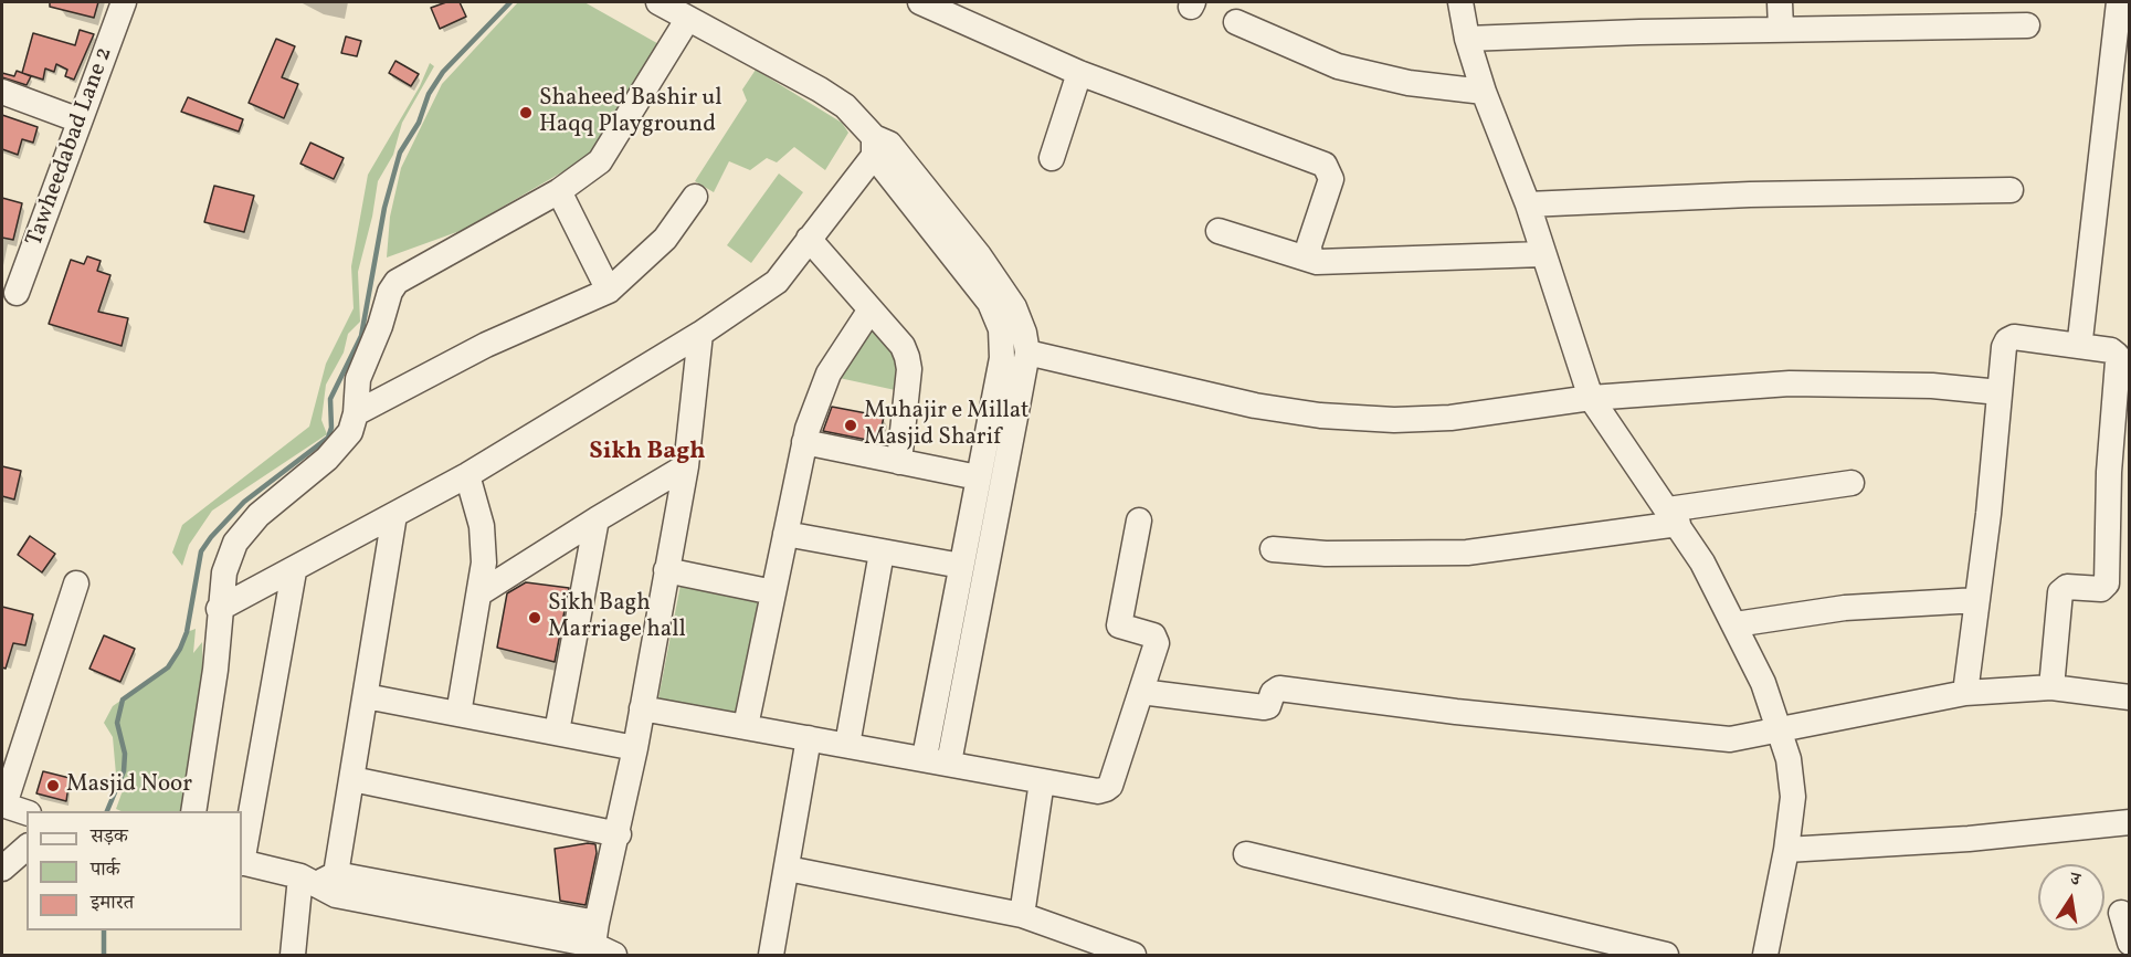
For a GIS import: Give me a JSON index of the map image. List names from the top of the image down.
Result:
{
  "streets": {
    "street": ["Tawheedabad Lane 2"]
  },
  "districts": ["Sikh Bagh"],
  "places": [
    "Shaheed Bashir ul Haqq Playground",
    "Muhajir e Millat Masjid Sharif",
    "Sikh Bagh Marriage hall",
    "Masjid Noor"
  ],
  "legend": ["सड़क", "पार्क", "इमारत"],
  "north": "top"
}
